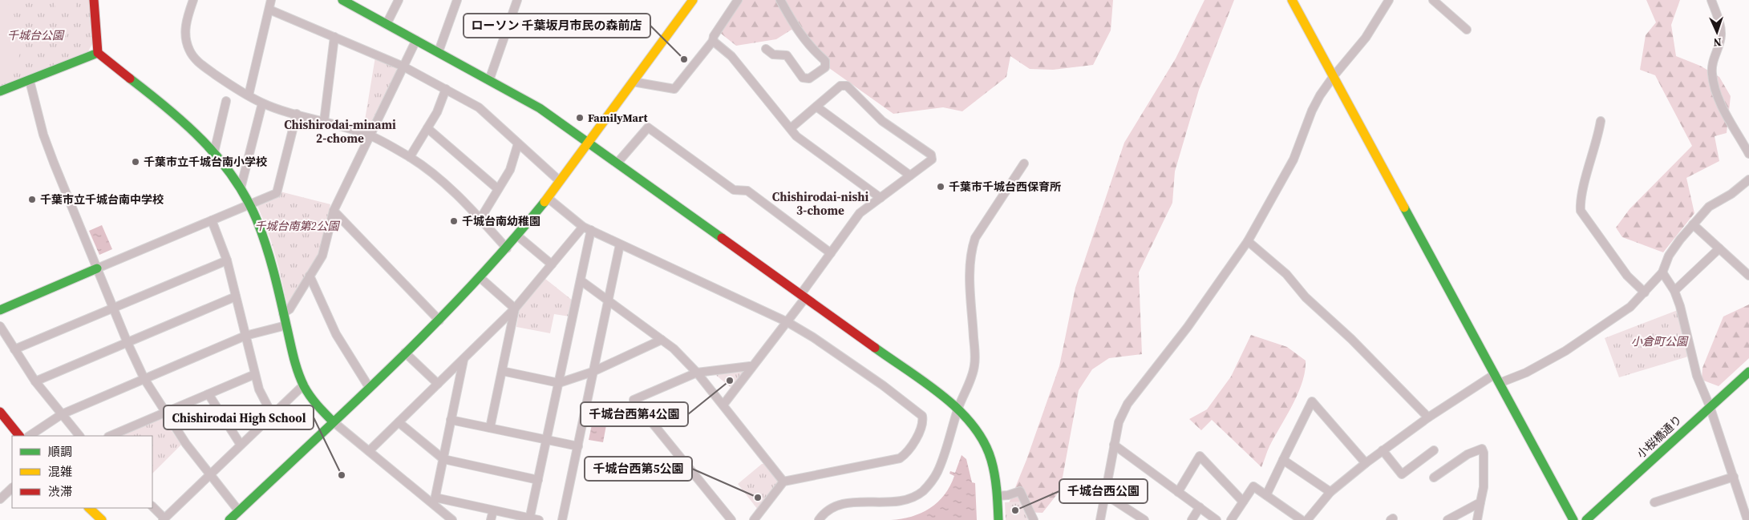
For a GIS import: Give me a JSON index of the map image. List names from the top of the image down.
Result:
{
  "streets": {
    "street": ["小桜橋通り"]
  },
  "districts": ["Chishirodai-minami 2-chome", "Chishirodai-nishi 3-chome"],
  "parks": ["千城台公園", "千城台南第2公園", "小倉町公園"],
  "places": [
    "ローソン 千葉坂月市民の森前店",
    "FamilyMart",
    "千葉市立千城台南小学校",
    "千葉市千城台西保育所",
    "千葉市立千城台南中学校",
    "千城台南幼稚園",
    "千城台西第4公園",
    "Chishirodai High School",
    "千城台西第5公園",
    "千城台西公園"
  ],
  "legend": ["順調", "混雑", "渋滞"],
  "north": "bottom"
}
